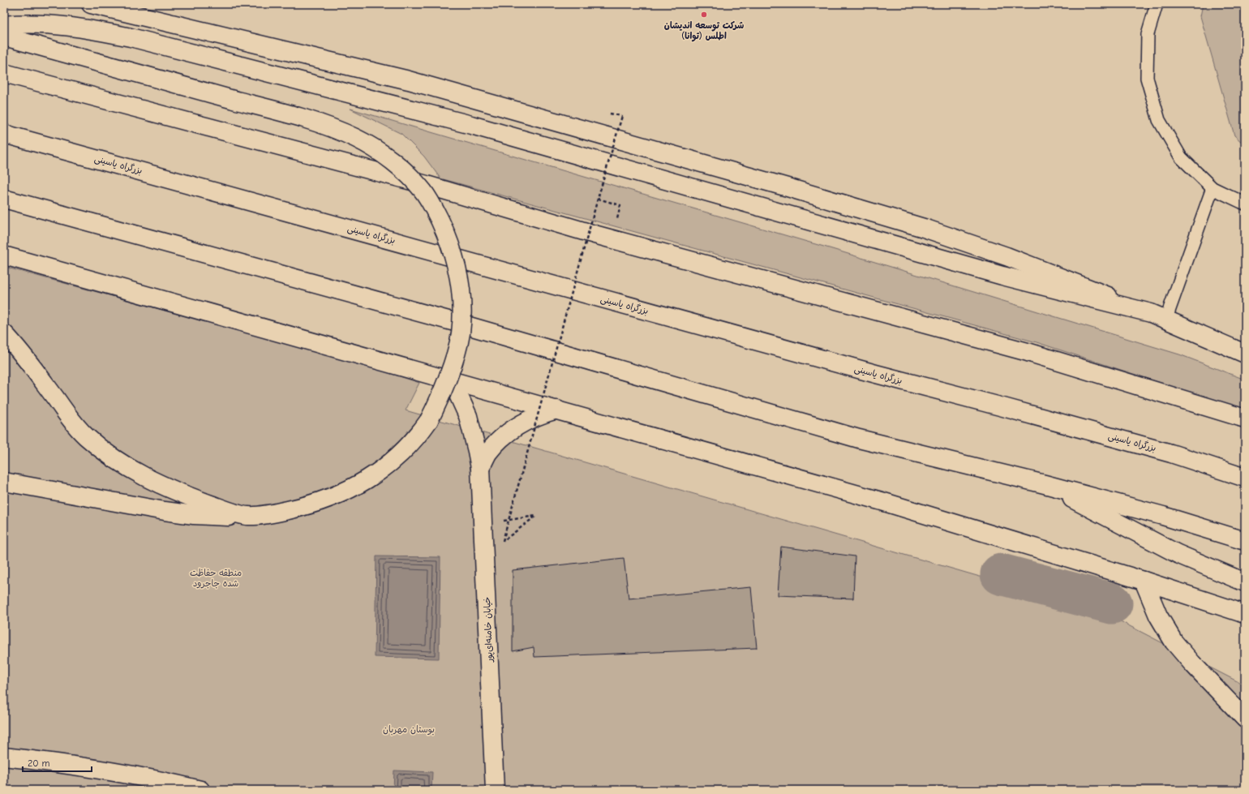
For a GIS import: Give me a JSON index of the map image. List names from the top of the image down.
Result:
{
  "streets": {
    "main road": ["بزرگراه یاسینی", "خیابان خامنه‌ای‌پور"]
  },
  "parks": ["منطقه حفاظت شده جاجرود", "بوستان مهربان"],
  "places": ["شرکت توسعه اندیشان اطلس (توانا)"],
  "scale_bar": "20 m"
}
